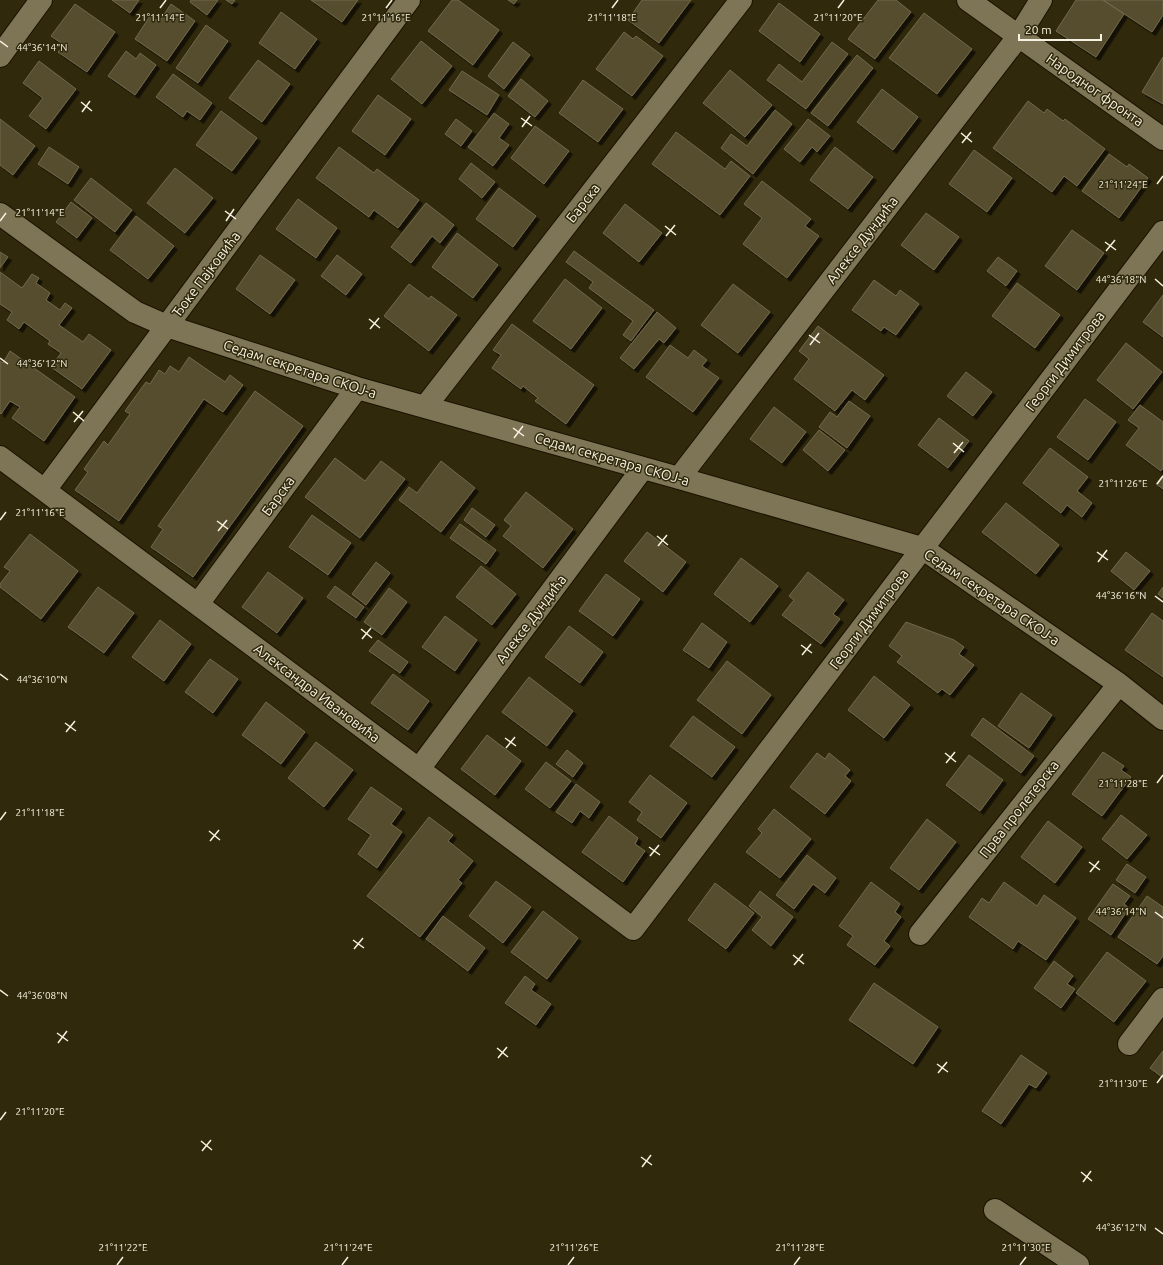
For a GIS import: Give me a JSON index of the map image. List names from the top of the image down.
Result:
{
  "streets": {
    "street": [
      "Народног фронта",
      "Барска",
      "Алексе Дундића",
      "Ђоке Пајковића",
      "Георги Димитрова",
      "Седам секретара СКОЈ-а",
      "Александра Ивановића",
      "Прва пролетерска"
    ]
  },
  "crossings": [
    ["Народног фронта", "Алексе Дундића"],
    ["Барска", "Седам секретара СКОЈ-а"],
    ["Барска", "Александра Ивановића"],
    ["Алексе Дундића", "Седам секретара СКОЈ-а"],
    ["Алексе Дундића", "Александра Ивановића"],
    ["Ђоке Пајковића", "Седам секретара СКОЈ-а"],
    ["Ђоке Пајковића", "Александра Ивановића"],
    ["Георги Димитрова", "Седам секретара СКОЈ-а"],
    ["Георги Димитрова", "Александра Ивановића"],
    ["Седам секретара СКОЈ-а", "Прва пролетерска"]
  ],
  "scale_bar": "20 m",
  "coordinates": [
    "21°11'14\"E",
    "21°11'16\"E",
    "21°11'18\"E",
    "21°11'20\"E",
    "44°36'14\"N",
    "21°11'24\"E",
    "44°36'18\"N",
    "44°36'12\"N",
    "21°11'26\"E",
    "44°36'16\"N",
    "44°36'10\"N",
    "21°11'28\"E",
    "44°36'08\"N",
    "21°11'30\"E",
    "21°11'22\"E"
  ]
}
